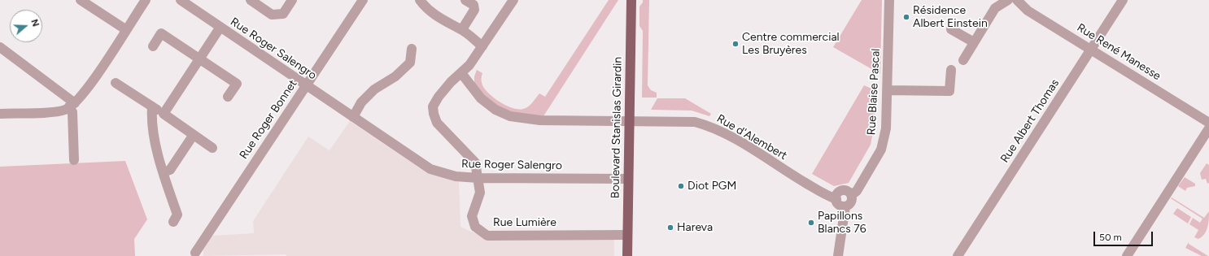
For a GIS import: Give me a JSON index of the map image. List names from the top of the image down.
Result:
{
  "streets": {
    "main road": ["Boulevard Stanislas Girardin"],
    "street": [
      "Rue Roger Salengro",
      "Rue René Manesse",
      "Rue Blaise Pascal",
      "Rue Roger Bonnet",
      "Rue Albert Thomas",
      "Rue d'Alembert",
      "Rue Lumière"
    ]
  },
  "crossings": [
    ["Rue Roger Salengro", "Rue Roger Bonnet"],
    ["Rue Roger Salengro", "Boulevard Stanislas Girardin"],
    ["Rue Roger Salengro", "Rue Lumière"],
    ["Rue René Manesse", "Rue Albert Thomas"],
    ["Rue Blaise Pascal", "Rue d'Alembert"],
    ["Boulevard Stanislas Girardin", "Rue d'Alembert"],
    ["Boulevard Stanislas Girardin", "Rue Lumière"],
    ["Rue d'Alembert", "Rue Lumière"]
  ],
  "places": [
    "Résidence Albert Einstein",
    "Centre commercial Les Bruyères",
    "Diot PGM",
    "Papillons Blancs 76",
    "Hareva"
  ],
  "scale_bar": "50 m",
  "north": "right"
}
